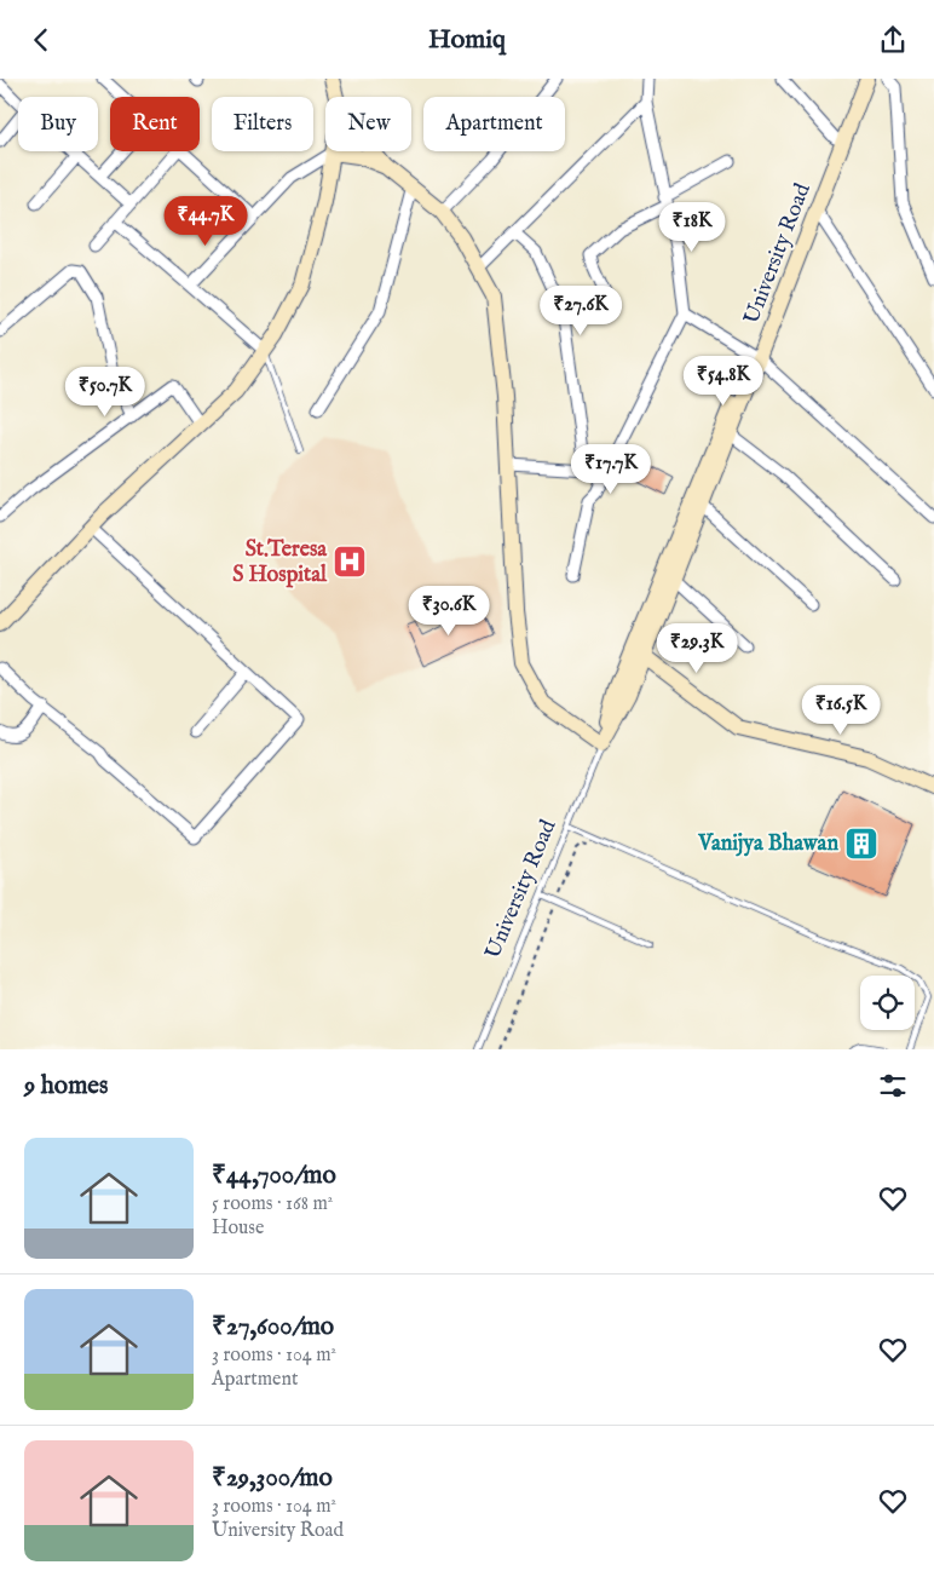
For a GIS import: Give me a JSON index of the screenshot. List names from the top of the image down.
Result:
{
  "streets": {
    "street": ["University Road"]
  },
  "places": {
    "hospital": ["St.Teresa S Hospital"],
    "building": ["Vanijya Bhawan"]
  },
  "page": {
    "header": "Homiq",
    "chip": [
      "Buy",
      "Rent",
      "Filters",
      "New",
      "Apartment"
    ],
    "price": [
      "₹44.7K",
      "₹18K",
      "₹27.6K",
      "₹54.8K",
      "₹50.7K",
      "₹17.7K",
      "₹30.6K",
      "₹29.3K",
      "₹16.5K"
    ],
    "heading": "9 homes",
    "list": [
      {
        "name": "₹44,700/mo",
        "note": "5 rooms · 168 m² · House"
      },
      {
        "name": "₹27,600/mo",
        "note": "3 rooms · 104 m² · Apartment"
      },
      {
        "name": "₹29,300/mo",
        "note": "3 rooms · 104 m² · University Road"
      }
    ]
  }
}
